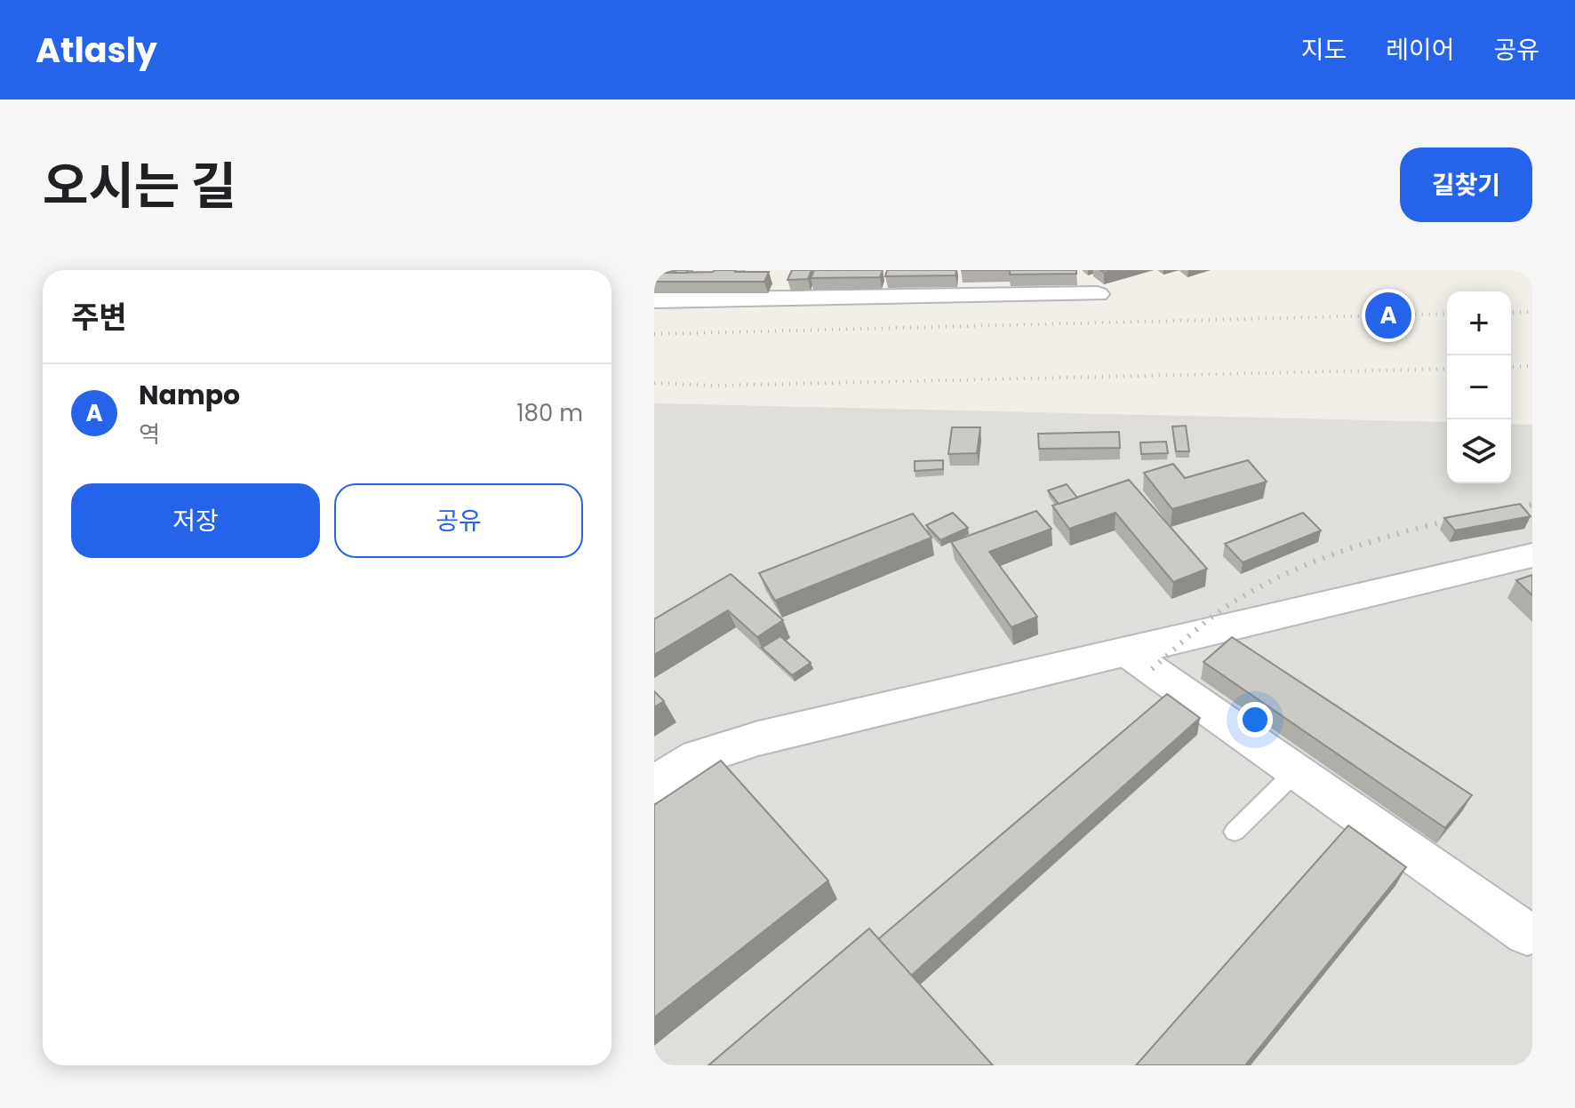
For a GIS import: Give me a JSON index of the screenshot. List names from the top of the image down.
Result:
{
  "page": {
    "header": "Atlasly",
    "nav": ["지도", "레이어", "공유"],
    "title": "오시는 길",
    "buttons": [
      "길찾기",
      ["저장", "공유"]
    ],
    "heading": "주변",
    "pins": "A",
    "map_buttons": ["+", "−"],
    "list": [
      {
        "mark": "A",
        "name": "Nampo",
        "note": "역",
        "value": "180 m"
      }
    ]
  }
}
